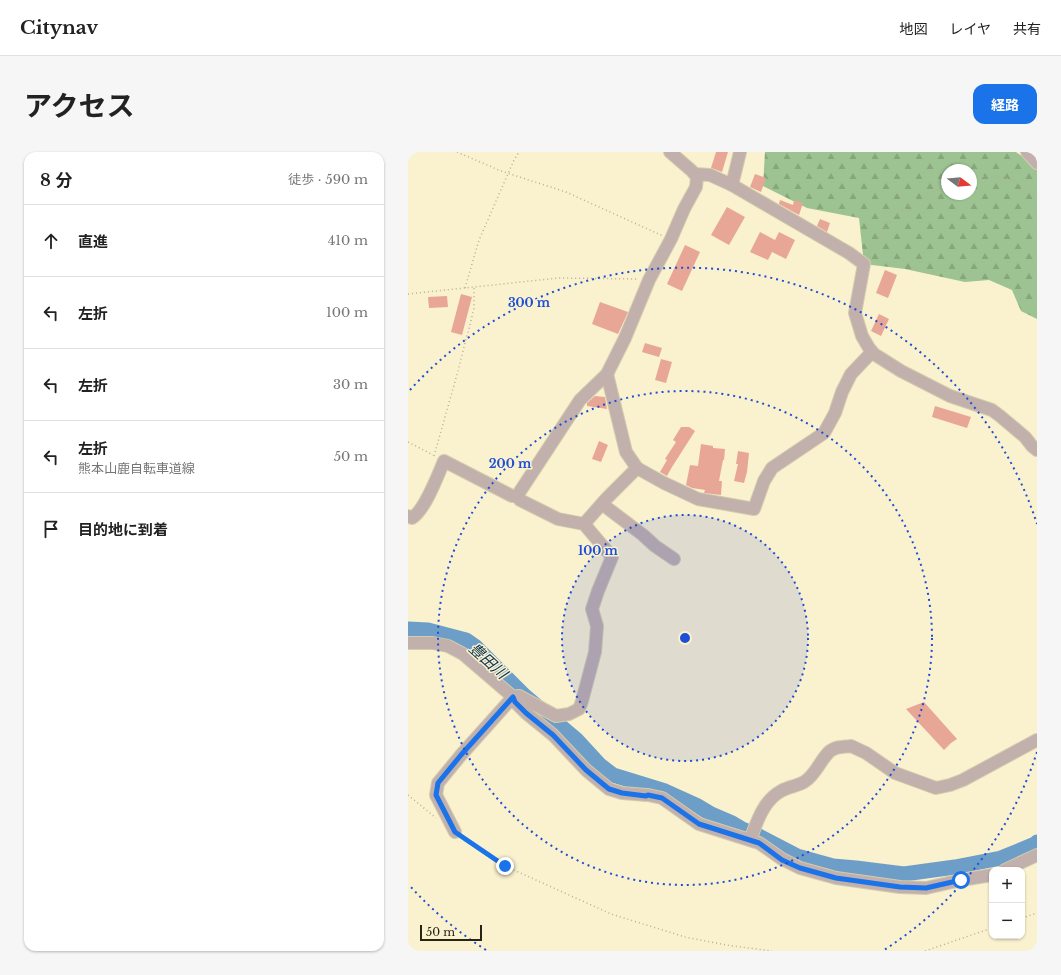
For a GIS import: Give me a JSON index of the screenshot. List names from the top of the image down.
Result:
{
  "water": ["豊田川"],
  "scale_bar": "50 m",
  "north": "right",
  "page": {
    "header": "Citynav",
    "nav": ["地図", "レイヤ", "共有"],
    "title": "アクセス",
    "buttons": "経路",
    "heading": ["8 分", "徒歩 · 590 m"],
    "list": [
      ["直進", "410 m"],
      ["左折", "100 m"],
      ["左折", "30 m"],
      ["左折", "熊本山鹿自転車道線", "50 m"],
      "目的地に到着"
    ],
    "map_buttons": ["+", "−"],
    "scale": "50 m"
  },
  "rings": ["300 m", "200 m", "100 m"]
}
